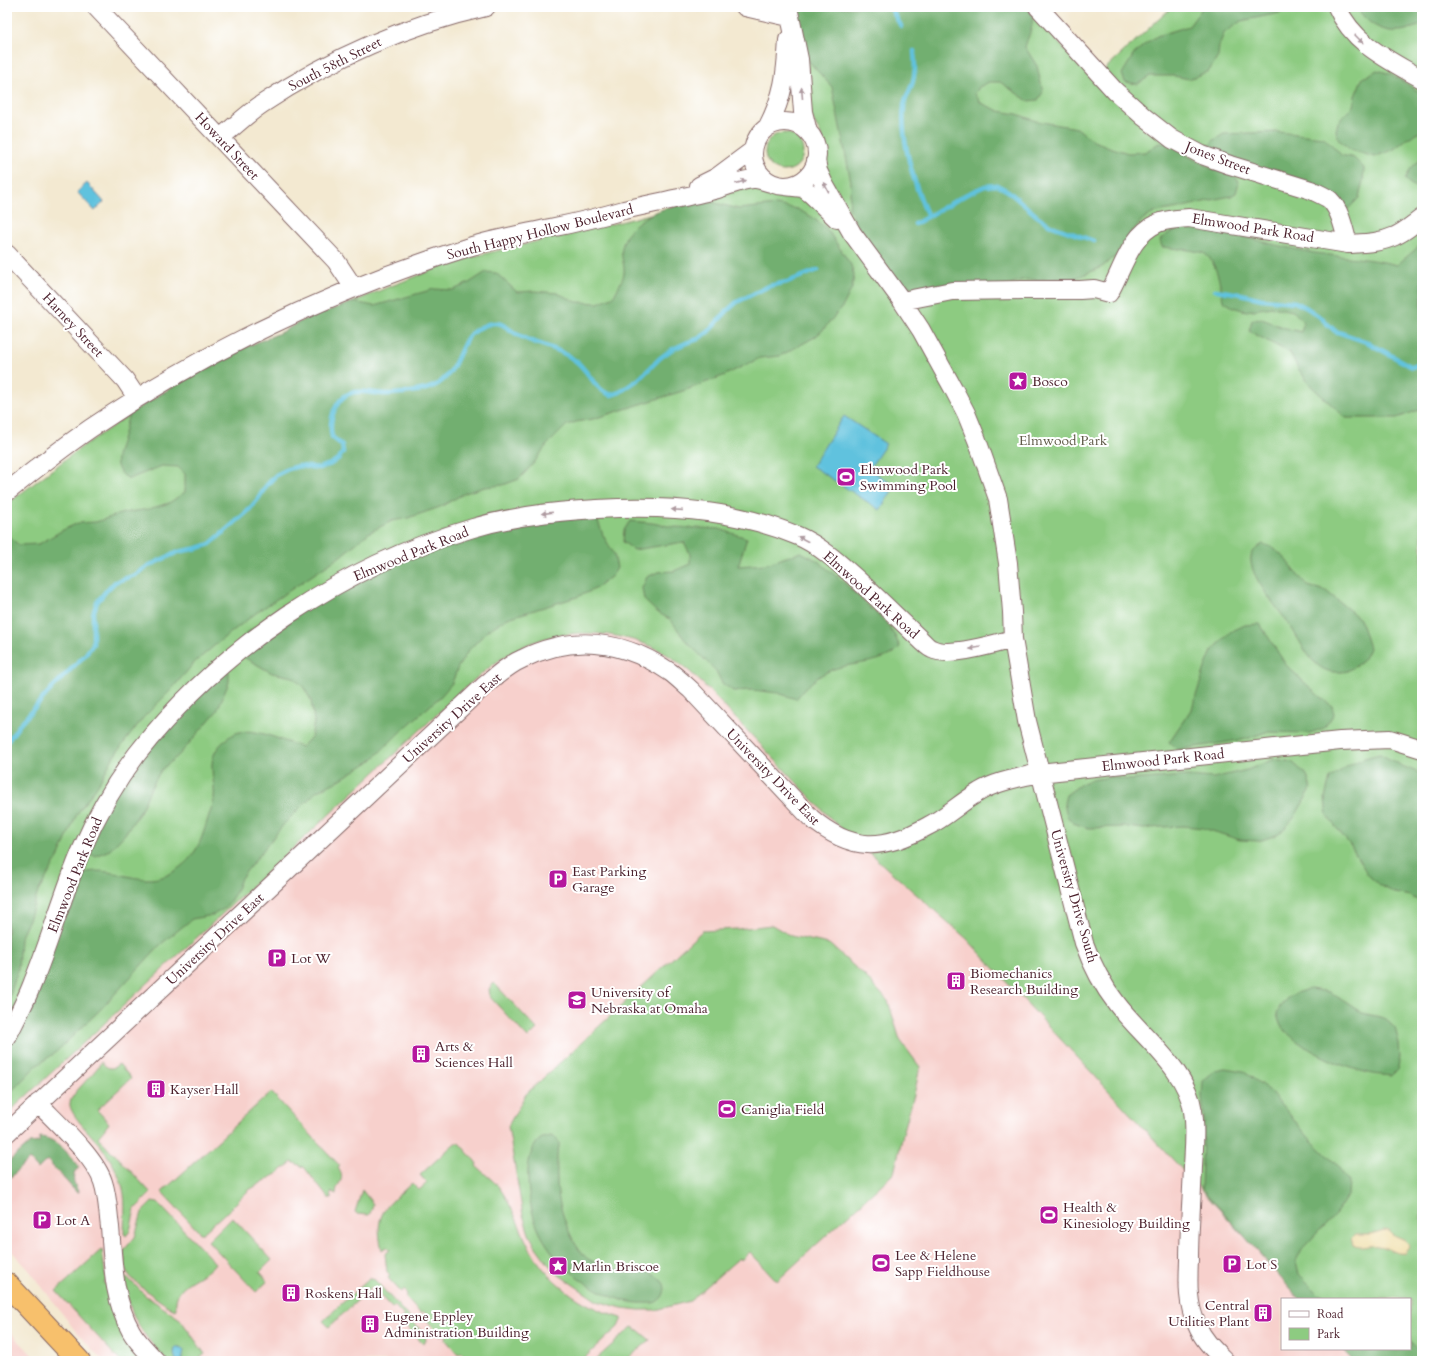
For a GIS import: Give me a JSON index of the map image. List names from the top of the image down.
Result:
{
  "streets": {
    "street": [
      "South 58th Street",
      "Howard Street",
      "Jones Street",
      "Elmwood Park Road",
      "South Happy Hollow Boulevard",
      "Harney Street",
      "University Drive East",
      "University Drive South"
    ]
  },
  "crossings": [
    ["South 58th Street", "Howard Street"],
    ["Howard Street", "South Happy Hollow Boulevard"],
    ["Jones Street", "Elmwood Park Road"],
    ["Elmwood Park Road", "University Drive East"],
    ["Elmwood Park Road", "University Drive South"],
    ["South Happy Hollow Boulevard", "Harney Street"],
    ["University Drive East", "University Drive South"]
  ],
  "one_way": ["Elmwood Park Road"],
  "parks": ["Elmwood Park"],
  "places": {
    "place": ["Bosco", "Marlin Briscoe"],
    "sports": [
      "Elmwood Park Swimming Pool",
      "Caniglia Field",
      "Health & Kinesiology Building",
      "Lee & Helene Sapp Fieldhouse"
    ],
    "parking": [
      "East Parking Garage",
      "Lot W",
      "Lot A",
      "Lot S"
    ],
    "building": [
      "Biomechanics Research Building",
      "Arts & Sciences Hall",
      "Kayser Hall",
      "Roskens Hall",
      "Central Utilities Plant",
      "Eugene Eppley Administration Building"
    ],
    "school or university": ["University of Nebraska at Omaha"]
  },
  "legend": ["Road", "Park"]
}
